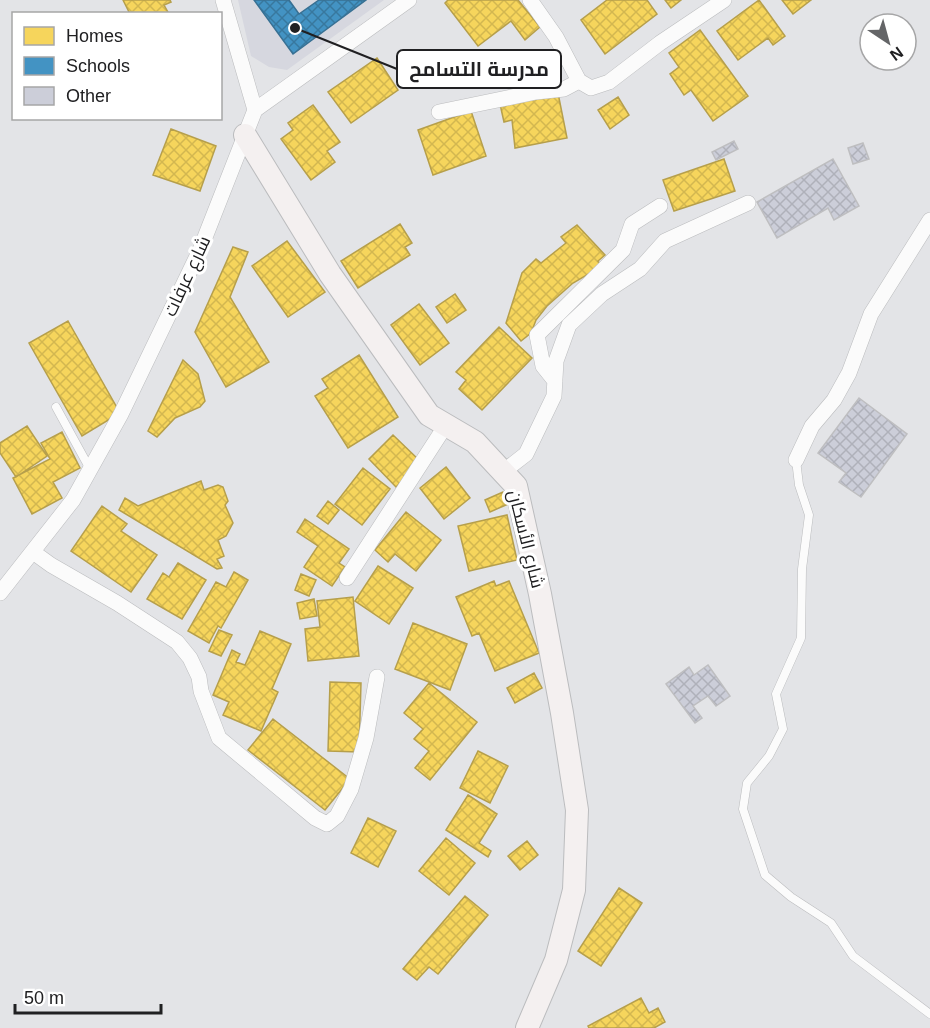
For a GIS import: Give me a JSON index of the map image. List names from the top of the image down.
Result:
{
  "streets": {
    "street": ["شارع عرفات", "شارع الأسكان"]
  },
  "crossings": [
    ["شارع عرفات", "شارع الأسكان"]
  ],
  "places": ["مدرسة التسامح"],
  "legend": ["Homes", "Schools", "Other"],
  "scale_bar": "50 m",
  "north": "bottom right"
}
